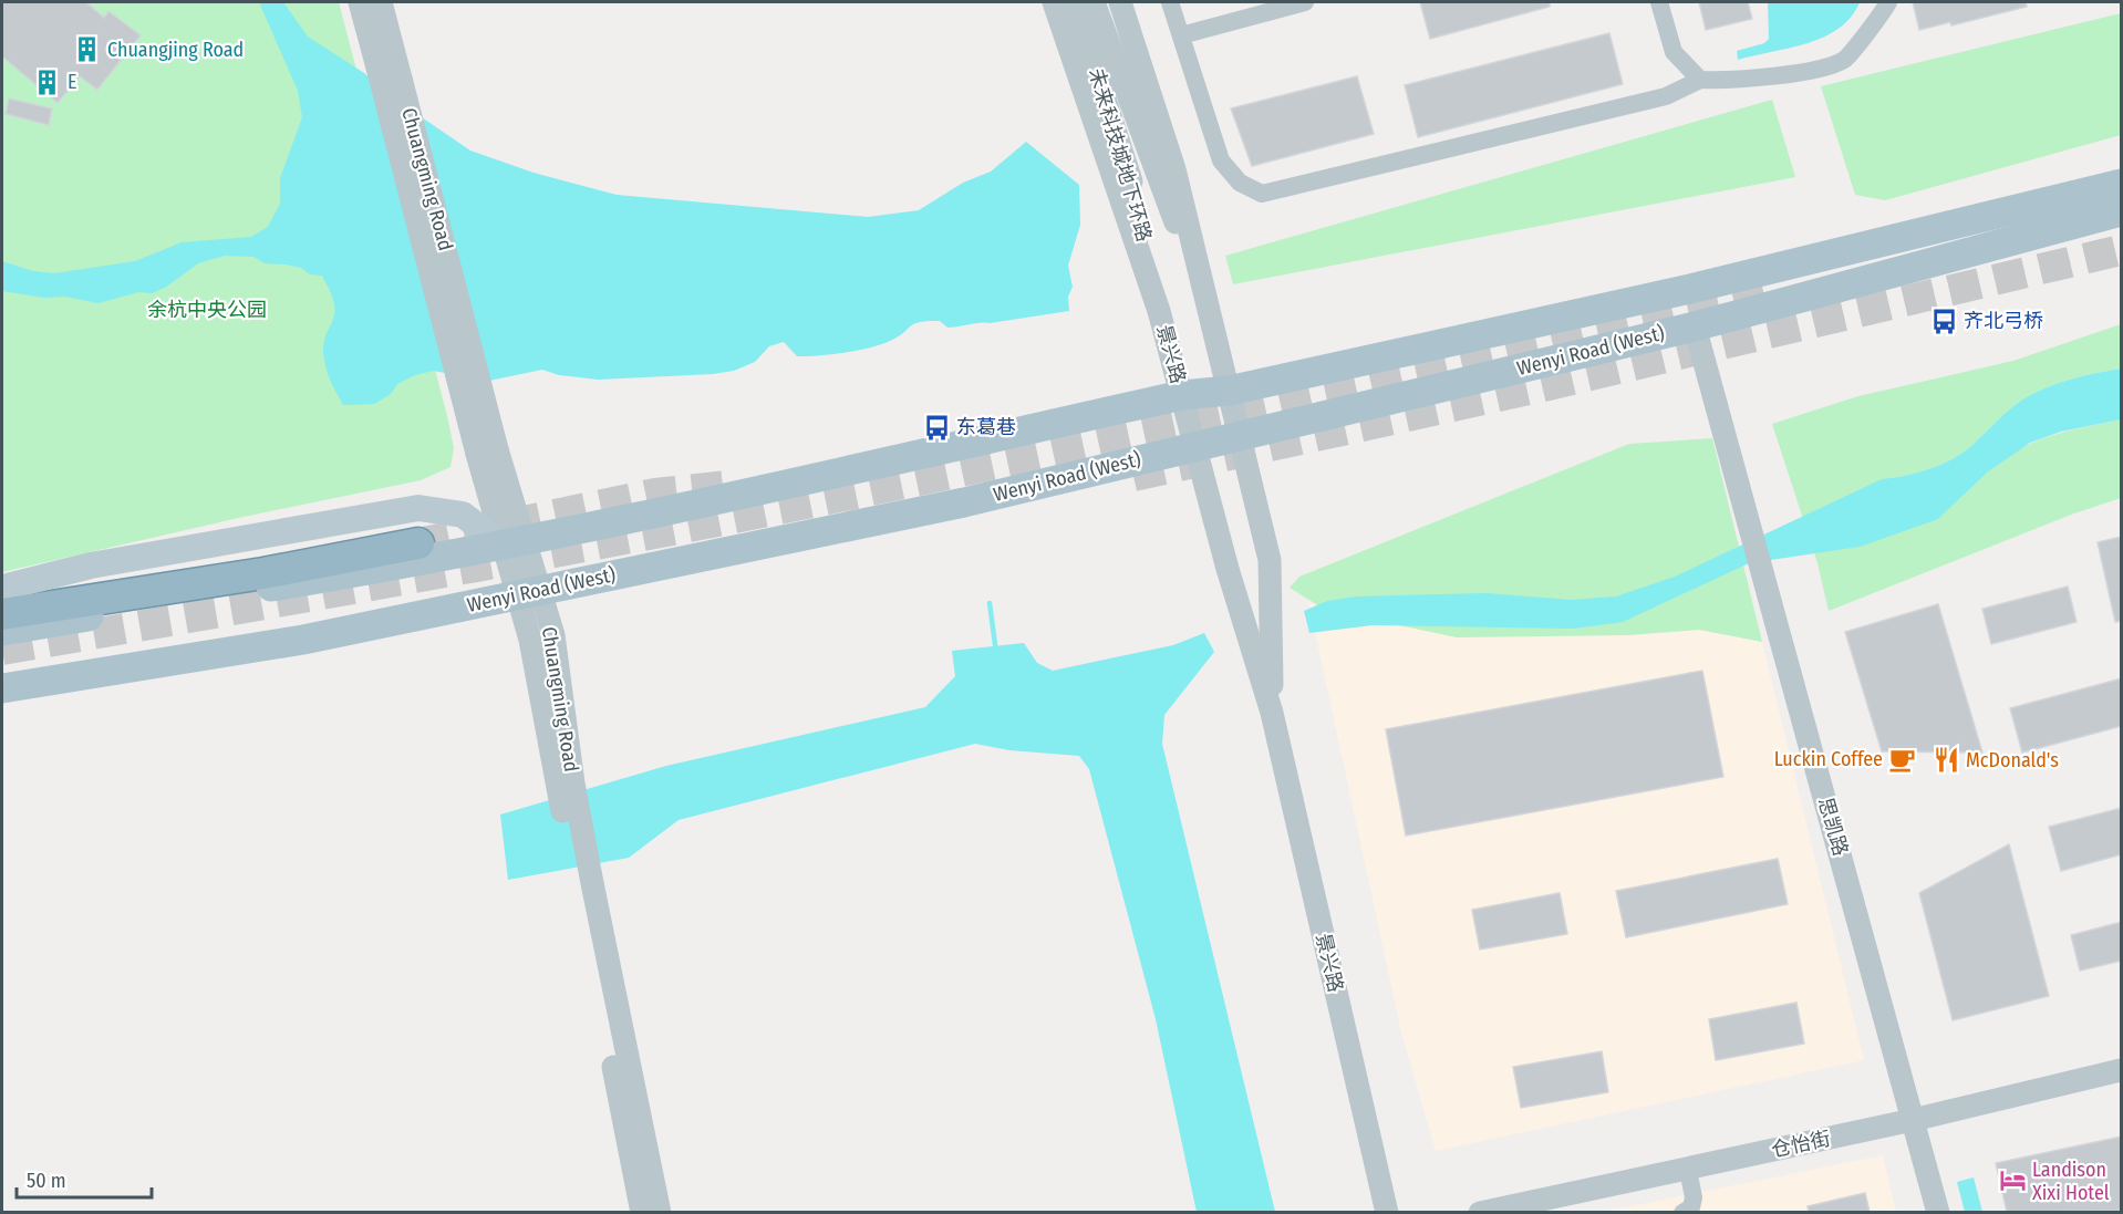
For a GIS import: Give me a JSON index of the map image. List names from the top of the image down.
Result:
{
  "streets": {
    "main road": ["Wenyi Road (West)"],
    "street": [
      "未来科技城地下环路",
      "Chuangming Road",
      "景兴路",
      "思凯路",
      "仓怡街"
    ]
  },
  "crossings": [
    ["未来科技城地下环路", "景兴路"],
    ["Chuangming Road", "Wenyi Road (West)"],
    ["Wenyi Road (West)", "景兴路"],
    ["Wenyi Road (West)", "思凯路"],
    ["思凯路", "仓怡街"]
  ],
  "parks": ["余杭中央公园"],
  "places": {
    "building": ["Chuangjing Road", "E"],
    "bus stop": ["齐北弓桥", "东葛巷"],
    "cafe": ["Luckin Coffee"],
    "restaurant": ["McDonald's"],
    "hotel": ["Landison Xixi Hotel"]
  },
  "scale_bar": "50 m"
}
